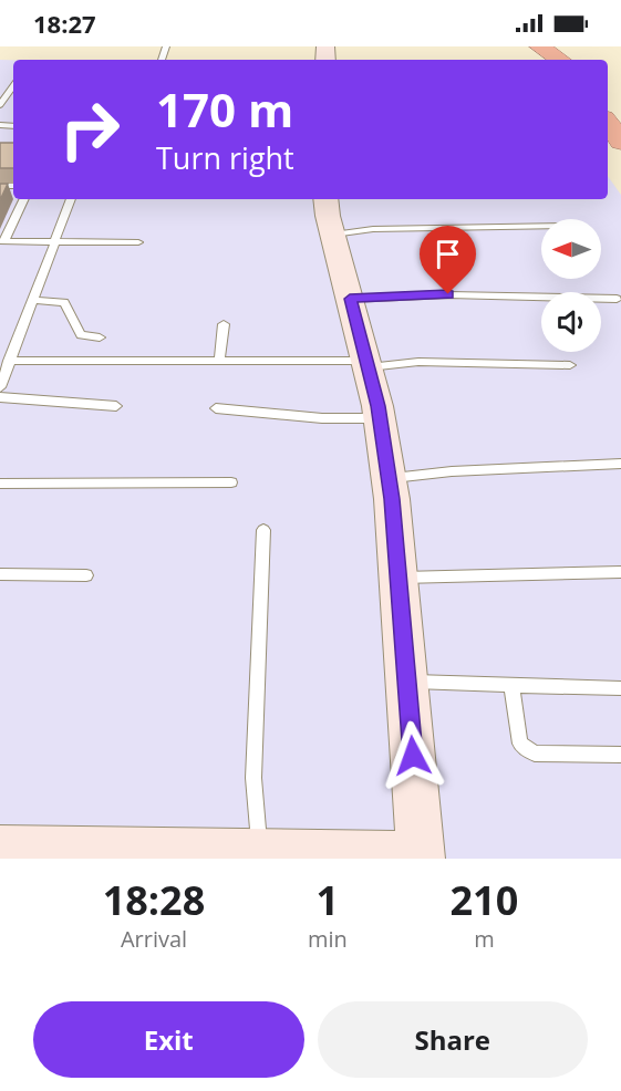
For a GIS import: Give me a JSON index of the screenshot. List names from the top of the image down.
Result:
{
  "north": "left",
  "page": {
    "status": "18:27",
    "turn": ["170 m", "Turn right"],
    "eta": [
      "18:28",
      "Arrival",
      "1",
      "min",
      "210",
      "m"
    ],
    "buttons": ["Exit", "Share"]
  }
}
